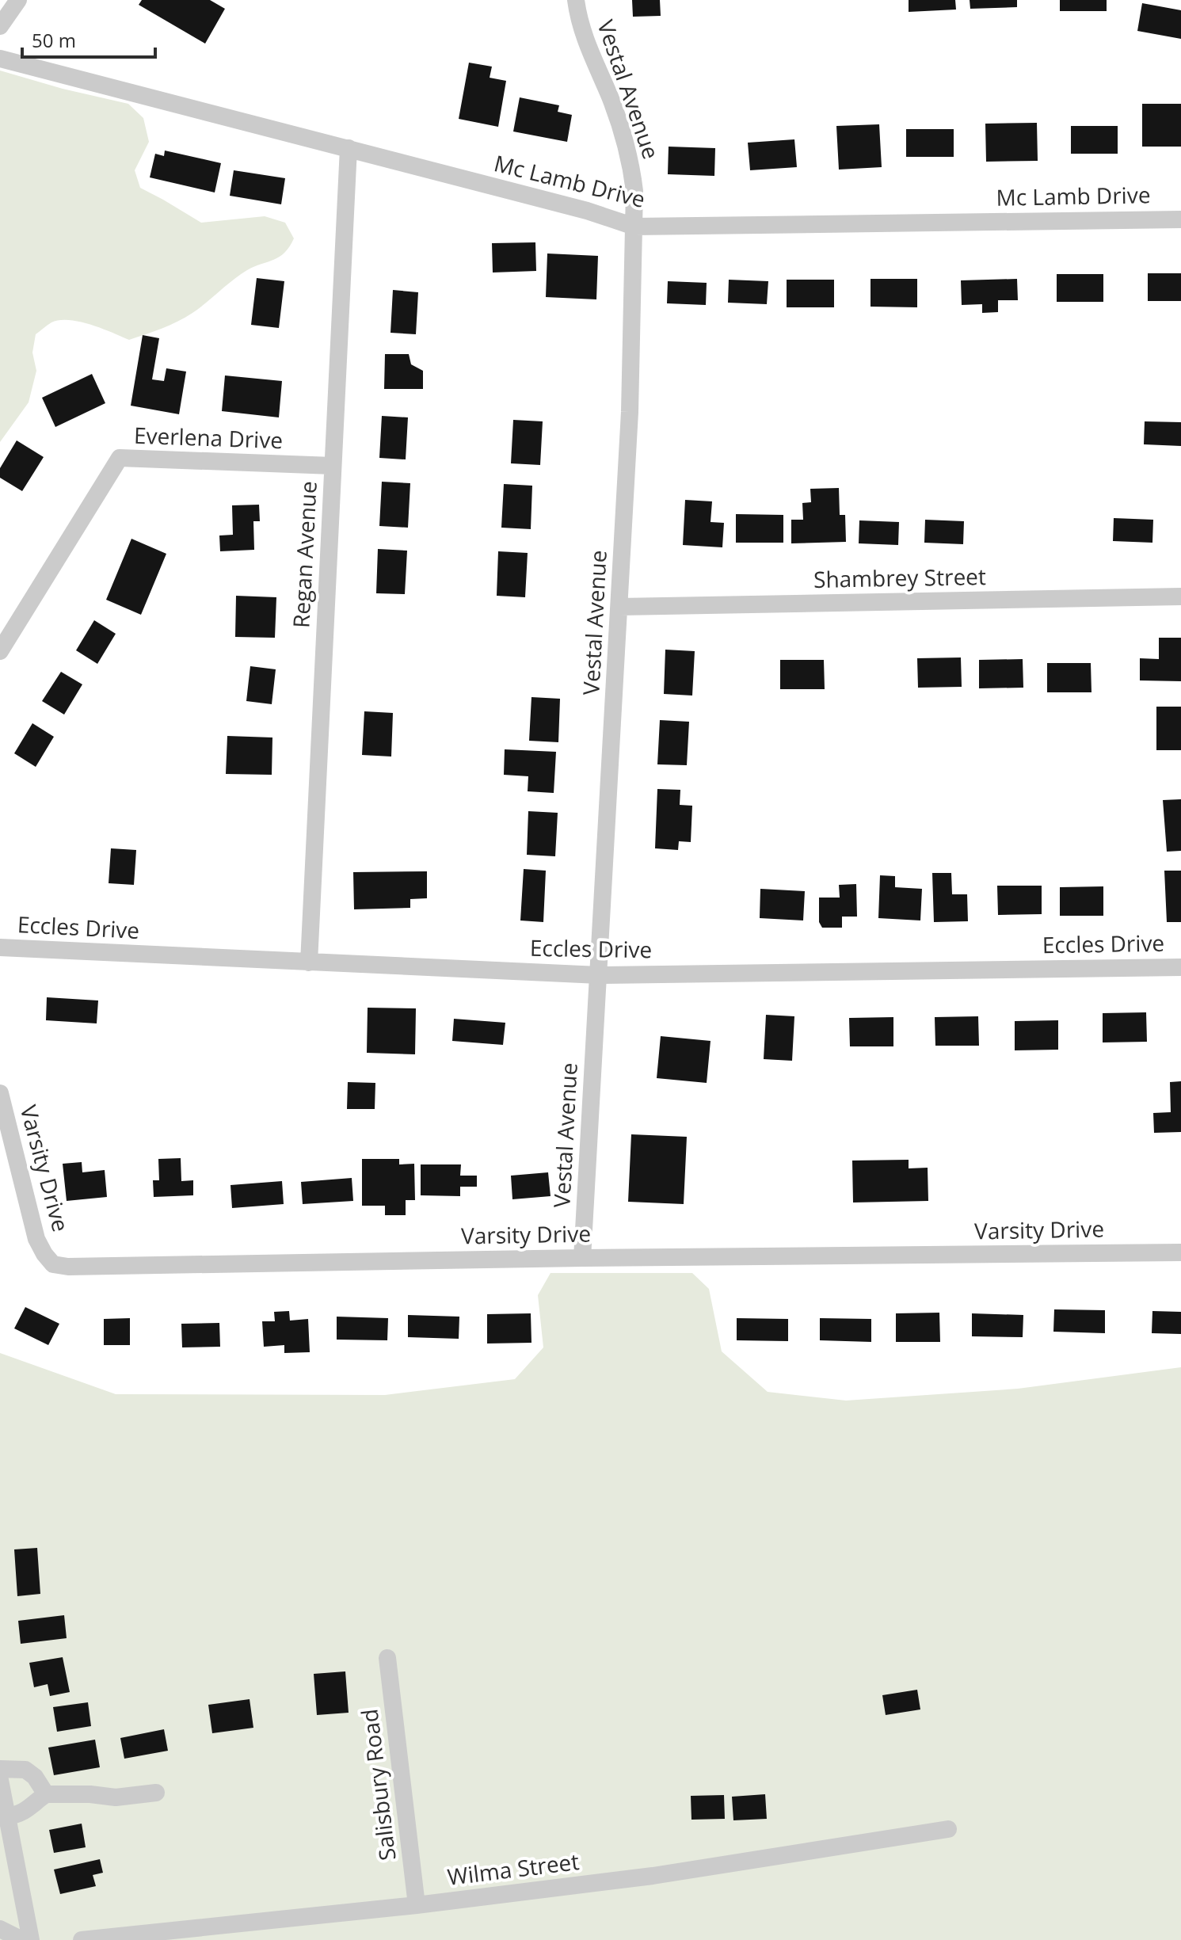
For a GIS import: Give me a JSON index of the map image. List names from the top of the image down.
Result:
{
  "streets": {
    "street": [
      "Vestal Avenue",
      "Mc Lamb Drive",
      "Everlena Drive",
      "Regan Avenue",
      "Shambrey Street",
      "Eccles Drive",
      "Varsity Drive",
      "Salisbury Road",
      "Wilma Street"
    ]
  },
  "crossings": [
    ["Vestal Avenue", "Mc Lamb Drive"],
    ["Vestal Avenue", "Shambrey Street"],
    ["Vestal Avenue", "Eccles Drive"],
    ["Vestal Avenue", "Varsity Drive"],
    ["Mc Lamb Drive", "Regan Avenue"],
    ["Everlena Drive", "Regan Avenue"],
    ["Regan Avenue", "Eccles Drive"],
    ["Salisbury Road", "Wilma Street"]
  ],
  "scale_bar": "50 m"
}
